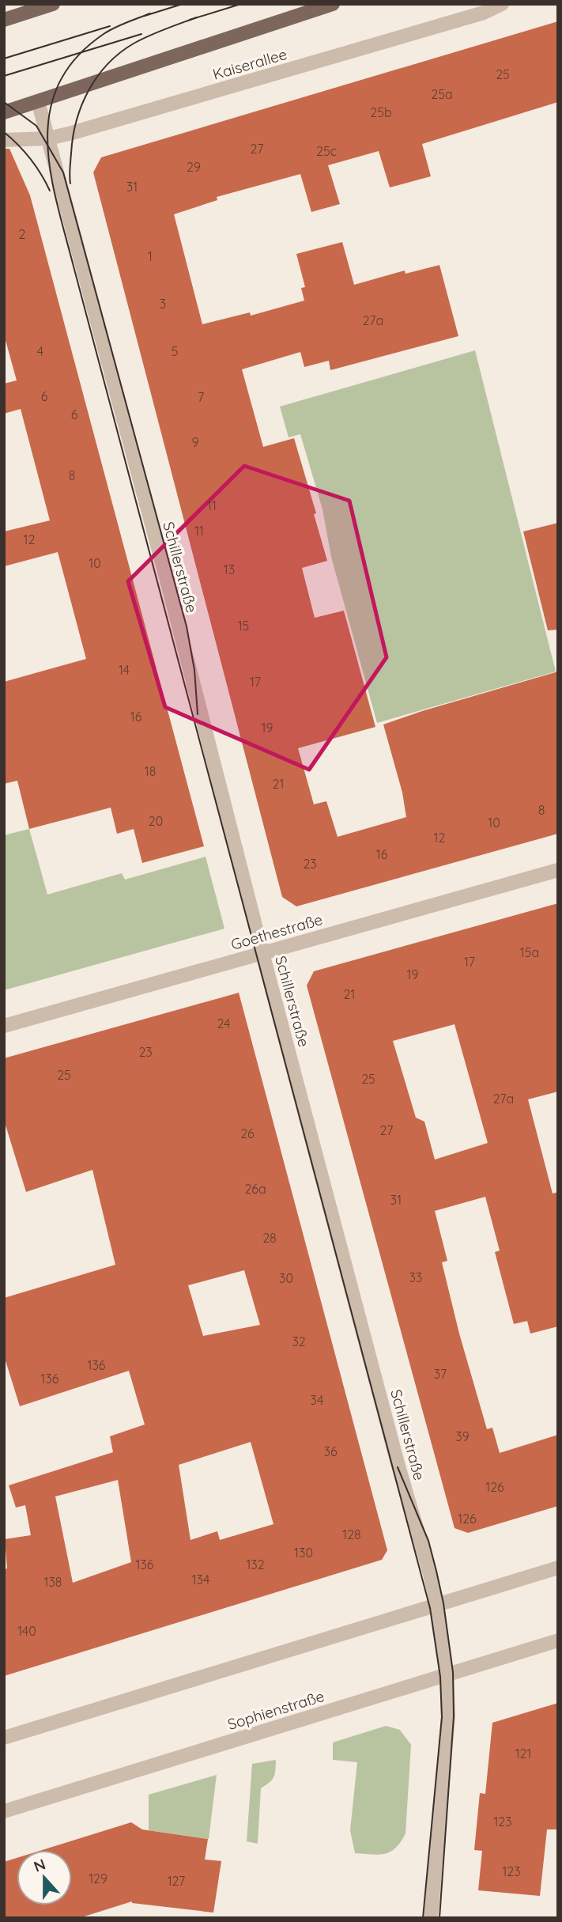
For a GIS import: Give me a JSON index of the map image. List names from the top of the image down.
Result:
{
  "streets": {
    "main road": ["Kaiserallee"],
    "street": ["Schillerstraße", "Goethestraße", "Sophienstraße"]
  },
  "crossings": [
    ["Kaiserallee", "Schillerstraße"],
    ["Schillerstraße", "Goethestraße"],
    ["Schillerstraße", "Sophienstraße"]
  ],
  "house_numbers": [
    "25",
    "25a",
    "25b",
    "27",
    "25c",
    "29",
    "31",
    "2",
    "1",
    "3",
    "27a",
    "4",
    "5",
    "6",
    "7",
    "6",
    "9",
    "8",
    "11",
    "11",
    "12",
    "10",
    "13",
    "15",
    "14",
    "17",
    "16",
    "19",
    "18",
    "21",
    "8",
    "20",
    "10",
    "12",
    "16",
    "23",
    "15a",
    "17",
    "19",
    "21",
    "24",
    "23",
    "25",
    "25",
    "27a",
    "27",
    "26",
    "26a",
    "31",
    "28",
    "33",
    "30",
    "32",
    "136",
    "37",
    "136",
    "34",
    "39",
    "36",
    "126",
    "126",
    "128",
    "130",
    "136",
    "132",
    "134",
    "138",
    "140",
    "121",
    "123",
    "123",
    "129",
    "127"
  ],
  "north": "top"
}
